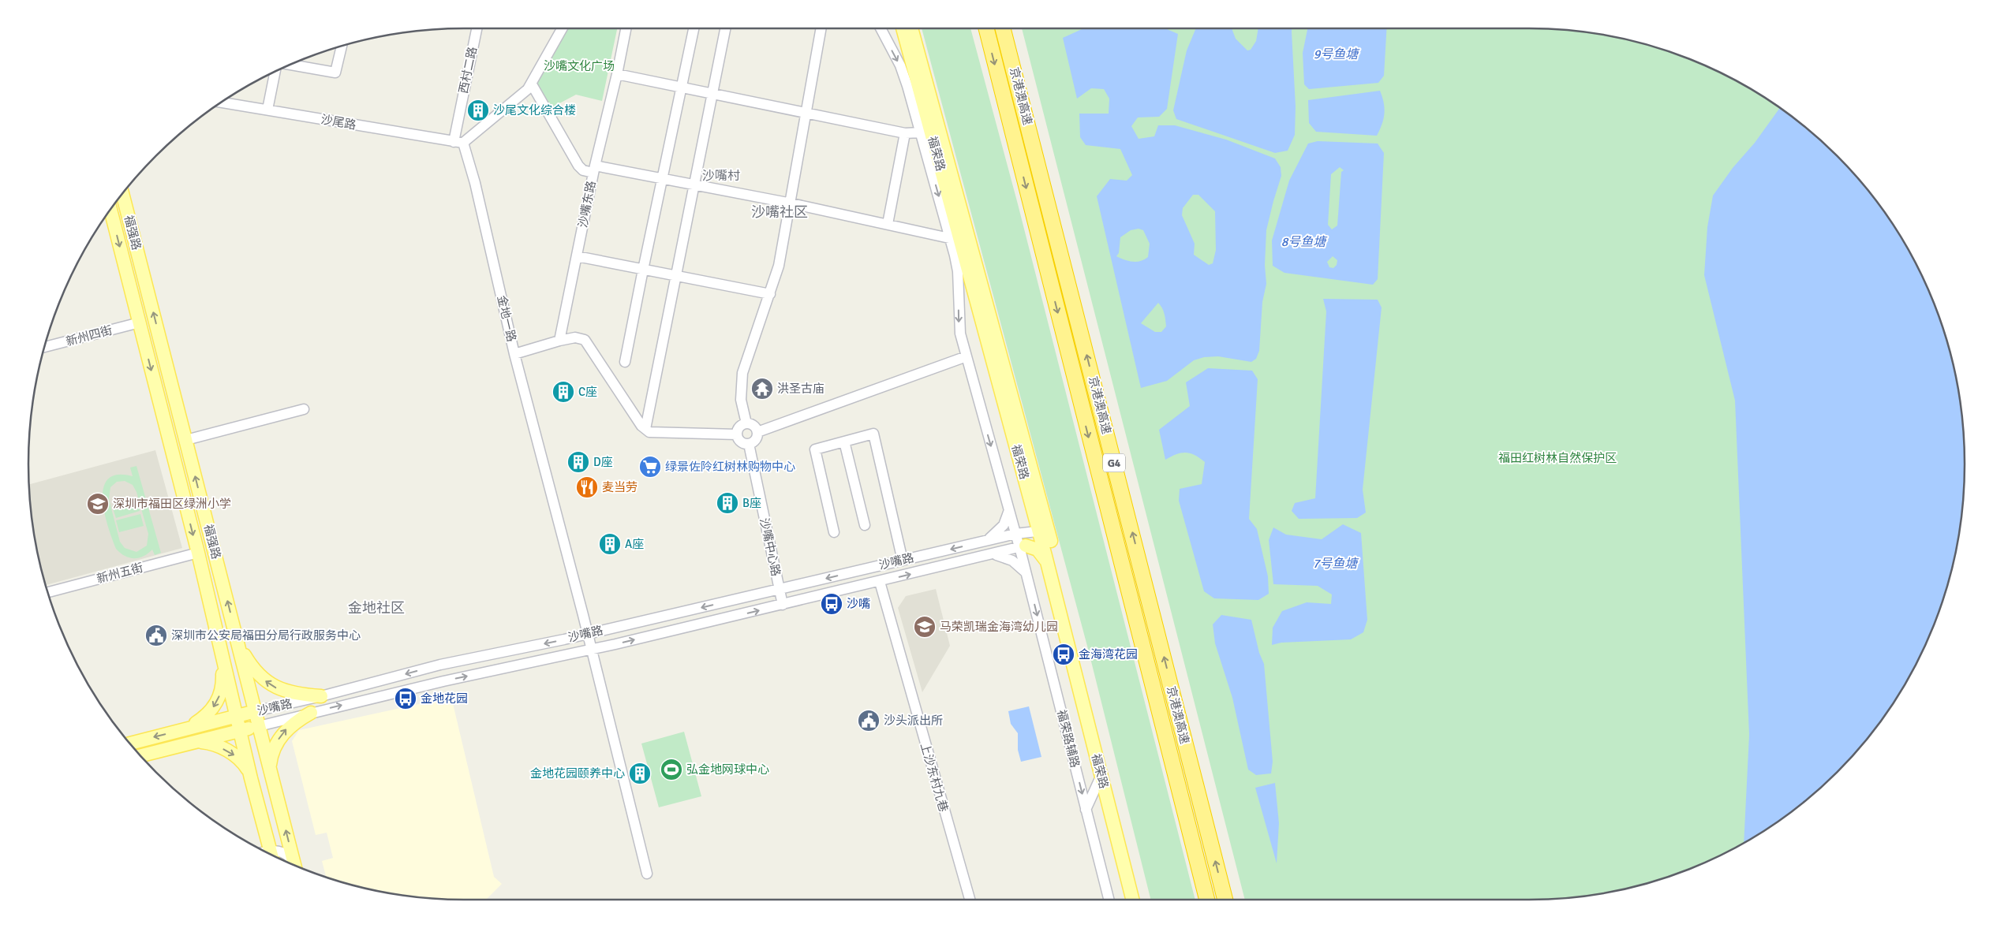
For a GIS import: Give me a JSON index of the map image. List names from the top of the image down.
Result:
{
  "streets": {
    "highway": ["京港澳高速", "G4"],
    "main road": ["福荣路", "福强路", "沙嘴路"],
    "street": [
      "西村二路",
      "沙尾路",
      "沙嘴东路",
      "金地一路",
      "新州四街",
      "沙嘴中心路",
      "新州五街",
      "福荣路辅路",
      "上沙东村九巷"
    ]
  },
  "crossings": [
    ["西村二路", "沙尾路"],
    ["西村二路", "金地一路"],
    ["沙尾路", "金地一路"],
    ["福荣路", "沙嘴路"],
    ["福荣路", "福荣路辅路"],
    ["福强路", "新州四街"],
    ["福强路", "沙嘴路"],
    ["福强路", "新州五街"],
    ["金地一路", "沙嘴路"],
    ["沙嘴中心路", "沙嘴路"],
    ["沙嘴路", "福荣路辅路"],
    ["沙嘴路", "上沙东村九巷"]
  ],
  "one_way": ["福荣路辅路"],
  "districts": ["沙嘴村", "沙嘴社区", "金地社区"],
  "water": ["9号鱼塘", "8号鱼塘", "7号鱼塘"],
  "parks": ["沙嘴文化广场", "福田红树林自然保护区"],
  "places": {
    "building": [
      "沙尾文化综合楼",
      "C座",
      "D座",
      "B座",
      "A座",
      "金地花园颐养中心"
    ],
    "temple": ["洪圣古庙"],
    "supermarket": ["绿景佐阾红树林购物中心"],
    "restaurant": ["麦当劳"],
    "school or university": ["深圳市福田区绿洲小学", "马荣凯瑞金海湾幼儿园"],
    "bus stop": ["沙嘴", "金海湾花园", "金地花园"],
    "public building": ["深圳市公安局福田分局行政服务中心", "沙头派出所"],
    "sports": ["弘金地网球中心"]
  }
}
